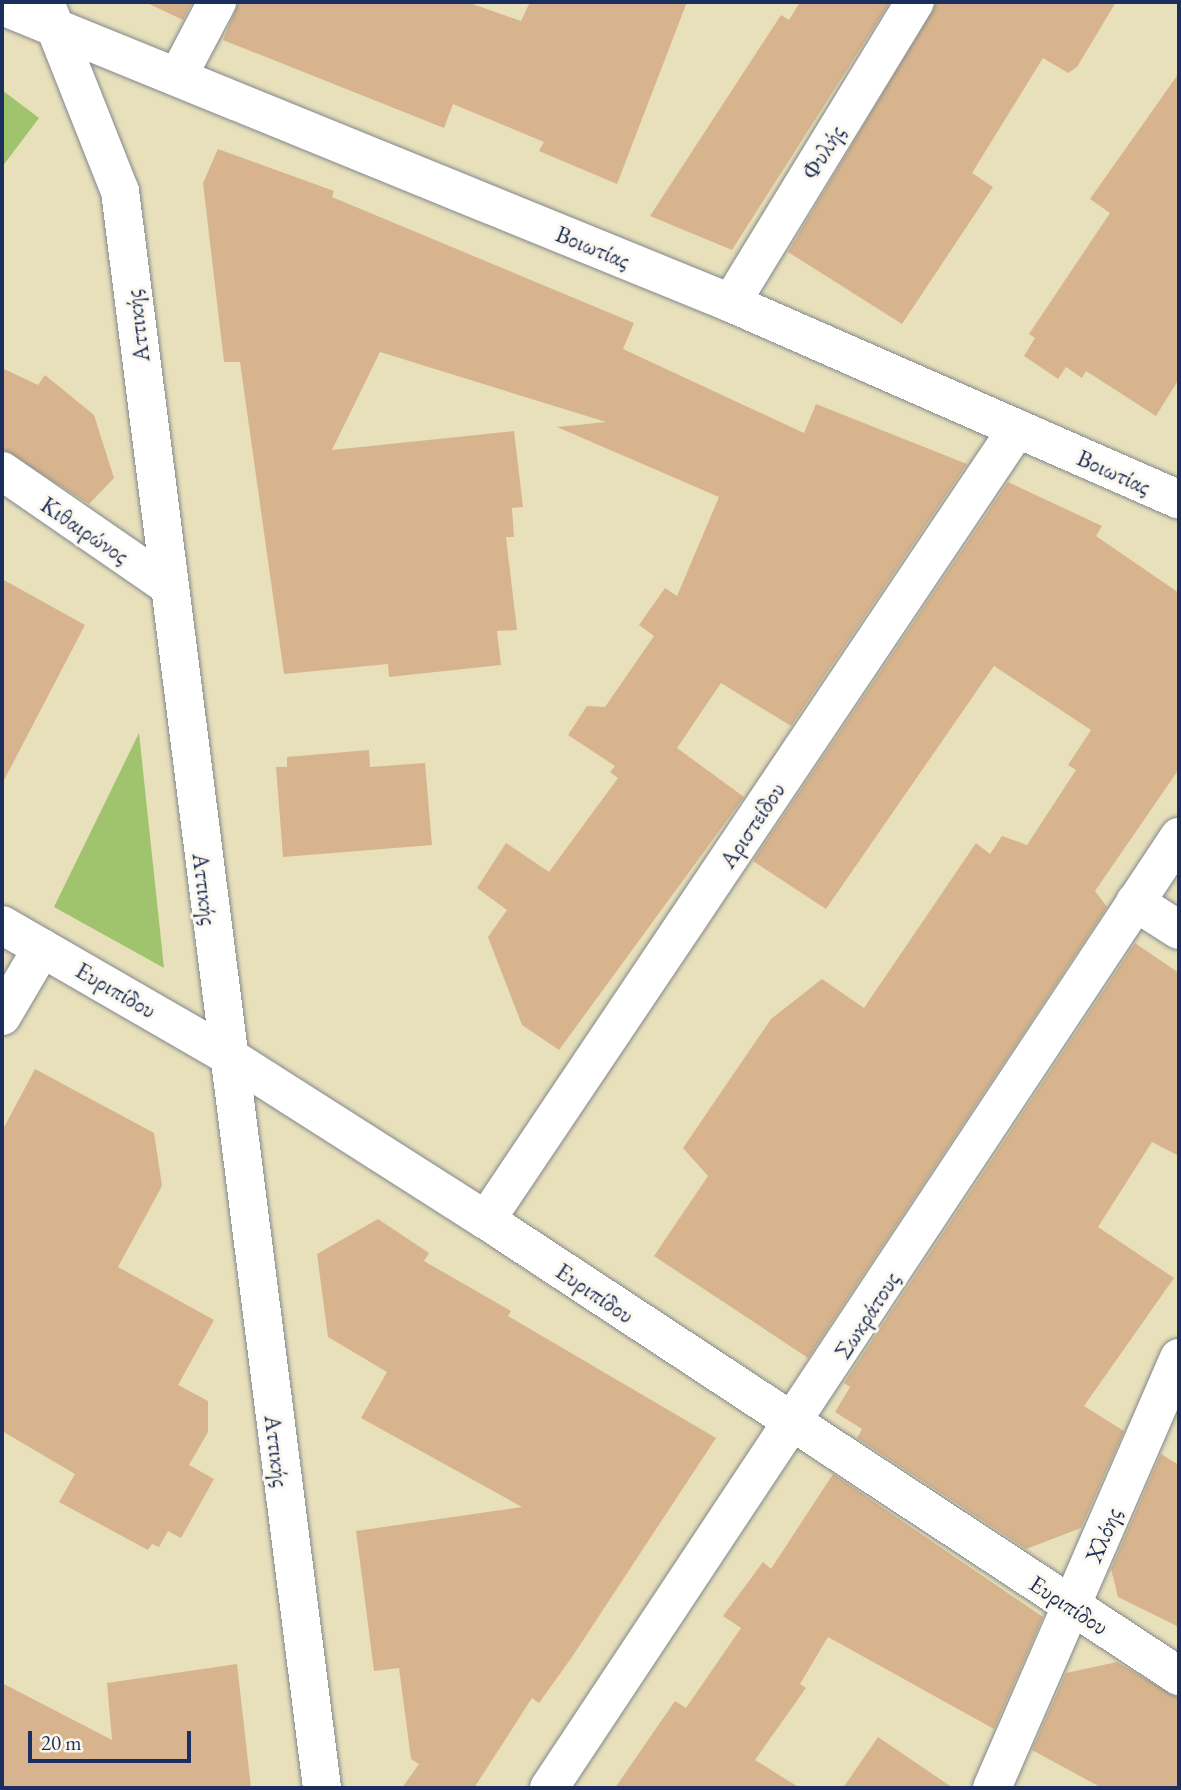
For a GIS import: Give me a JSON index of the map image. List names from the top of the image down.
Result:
{
  "streets": {
    "street": [
      "Φυλής",
      "Βοιωτίας",
      "Αττικής",
      "Κιθαιρώνος",
      "Αριστείδου",
      "Ευριπίδου",
      "Σωκράτους",
      "Χλόης"
    ]
  },
  "crossings": [
    ["Φυλής", "Βοιωτίας"],
    ["Βοιωτίας", "Αττικής"],
    ["Βοιωτίας", "Αριστείδου"],
    ["Αττικής", "Κιθαιρώνος"],
    ["Αττικής", "Ευριπίδου"],
    ["Αριστείδου", "Ευριπίδου"],
    ["Ευριπίδου", "Σωκράτους"],
    ["Ευριπίδου", "Χλόης"]
  ],
  "scale_bar": "20 m"
}
